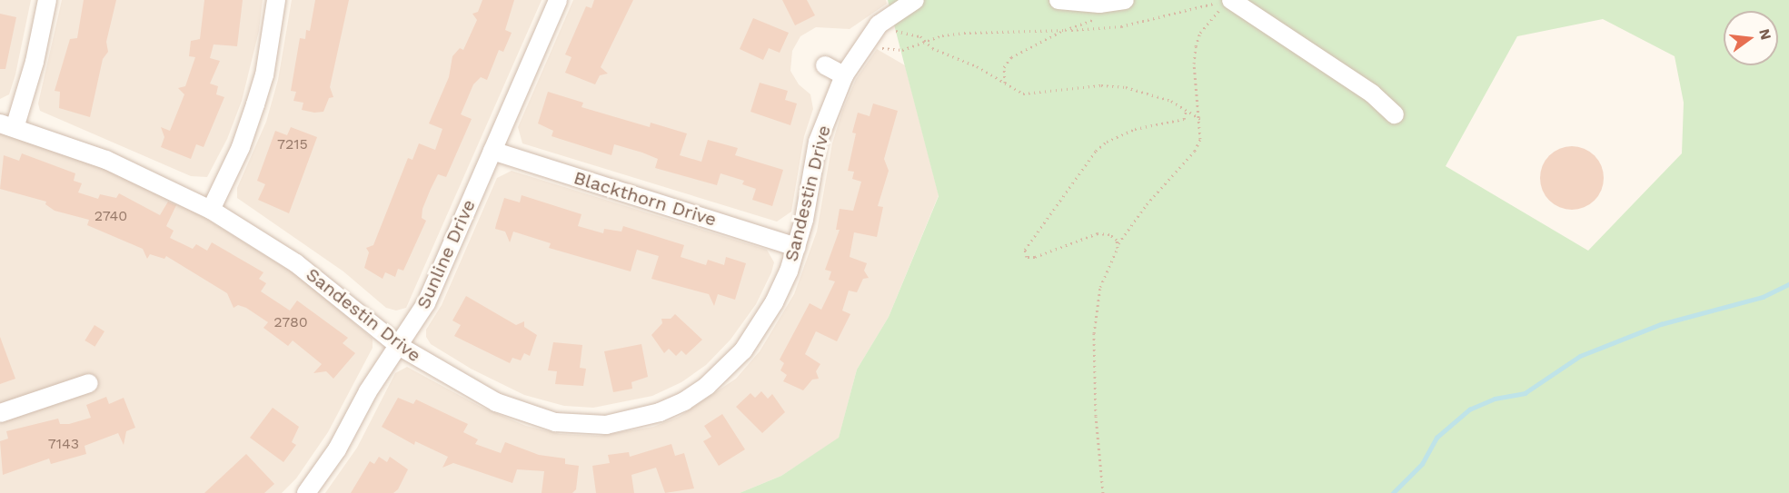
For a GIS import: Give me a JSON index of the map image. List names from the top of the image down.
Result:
{
  "streets": {
    "street": ["Sandestin Drive", "Blackthorn Drive", "Sunline Drive"]
  },
  "crossings": [
    ["Sandestin Drive", "Blackthorn Drive"],
    ["Sandestin Drive", "Sunline Drive"],
    ["Blackthorn Drive", "Sunline Drive"]
  ],
  "house_numbers": [
    "7215",
    "2740",
    "2780",
    "7143"
  ],
  "north": "right"
}
